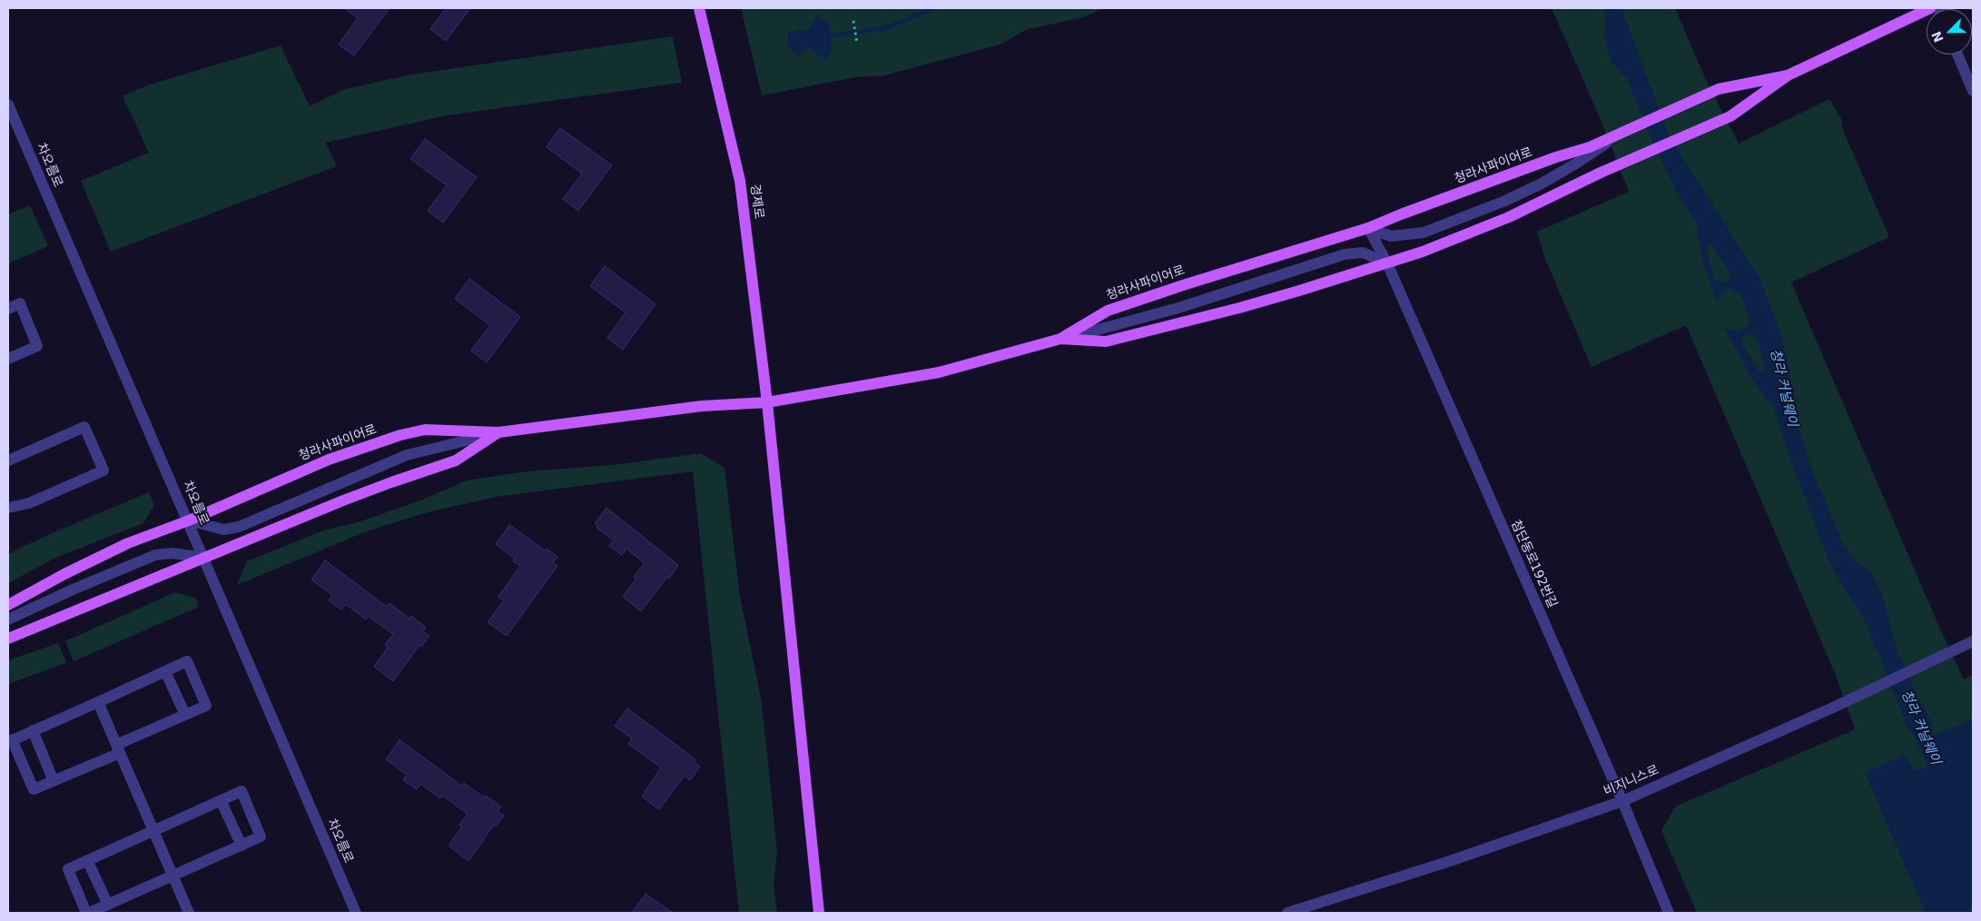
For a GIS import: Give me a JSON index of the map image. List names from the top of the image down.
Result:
{
  "streets": {
    "main road": ["청라사파이어로", "경제로"],
    "street": ["차오름로", "첨단동로192번길", "비지니스로"]
  },
  "crossings": [
    ["차오름로", "청라사파이어로"],
    ["청라사파이어로", "경제로"],
    ["청라사파이어로", "첨단동로192번길"],
    ["첨단동로192번길", "비지니스로"]
  ],
  "water": ["청라 커널웨이"],
  "north": "bottom left"
}
